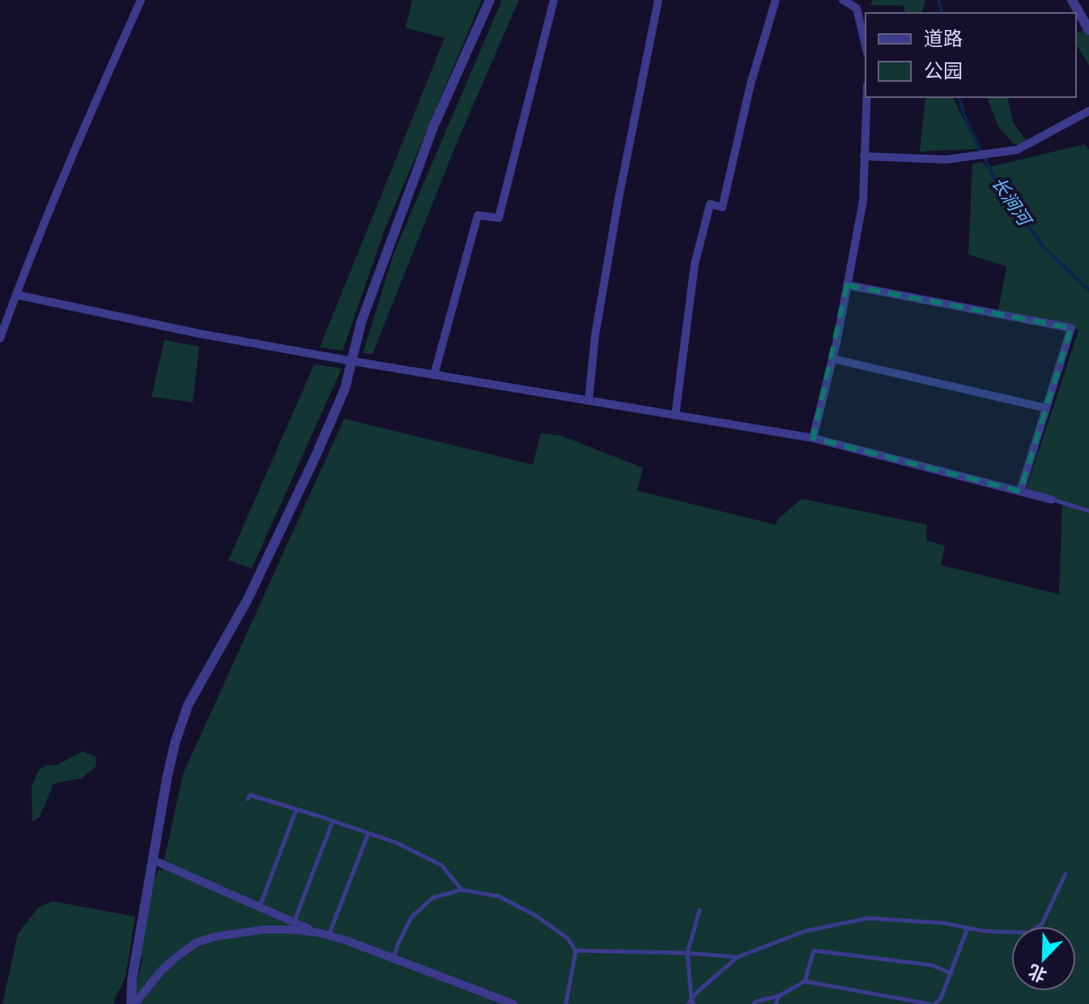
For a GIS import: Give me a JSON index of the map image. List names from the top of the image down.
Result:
{
  "water": ["长涧河"],
  "legend": ["道路", "公园"],
  "north": "bottom left"
}
